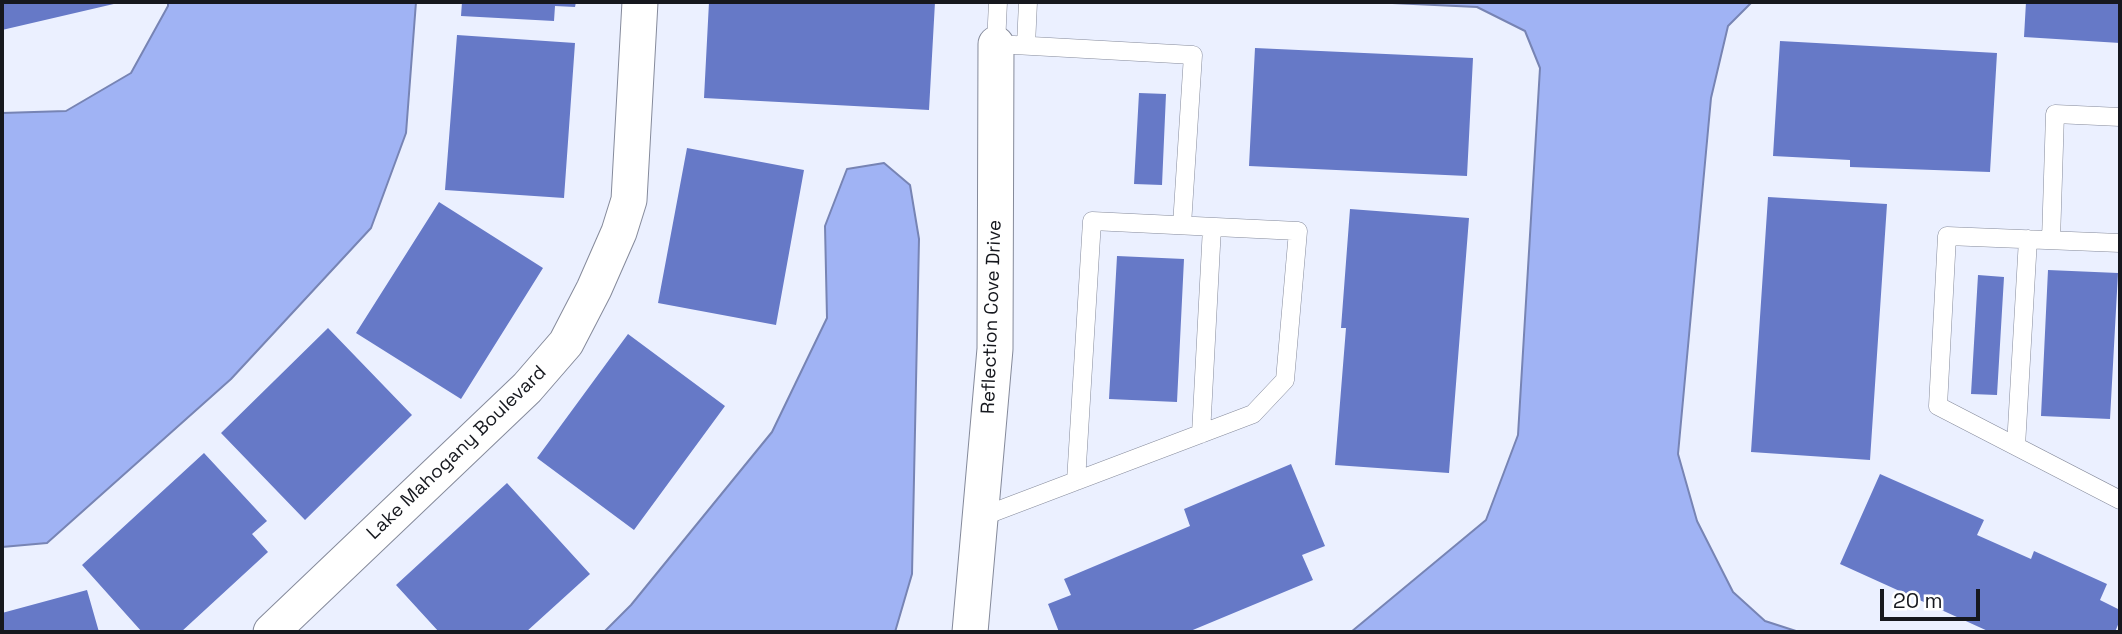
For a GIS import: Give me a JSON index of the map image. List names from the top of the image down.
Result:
{
  "streets": {
    "street": ["Reflection Cove Drive", "Lake Mahogany Boulevard"]
  },
  "scale_bar": "20 m"
}
